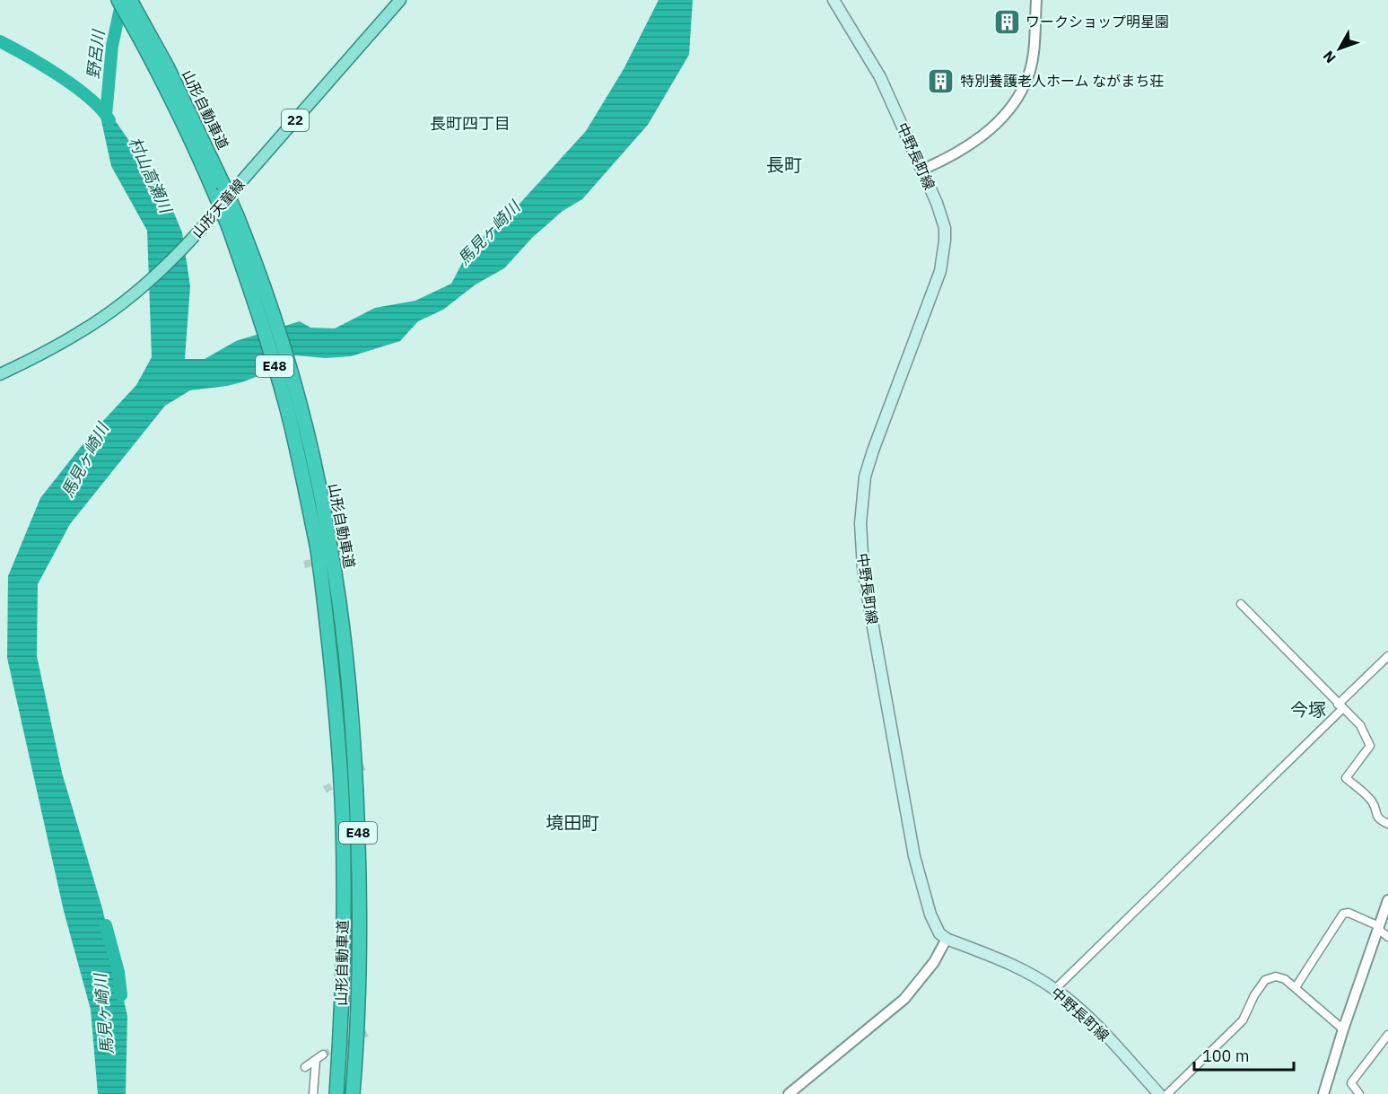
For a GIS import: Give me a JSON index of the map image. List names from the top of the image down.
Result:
{
  "streets": {
    "highway": ["山形自動車道", "E48"],
    "main road": ["22", "中野長町線", "山形天童線"]
  },
  "districts": [
    "長町四丁目",
    "長町",
    "今塚",
    "境田町"
  ],
  "water": ["野呂川", "村山高瀬川", "馬見ヶ崎川"],
  "places": {
    "building": ["ワークショップ明星園", "特別養護老人ホーム ながまち荘"]
  },
  "scale_bar": "100 m",
  "north": "bottom left"
}
